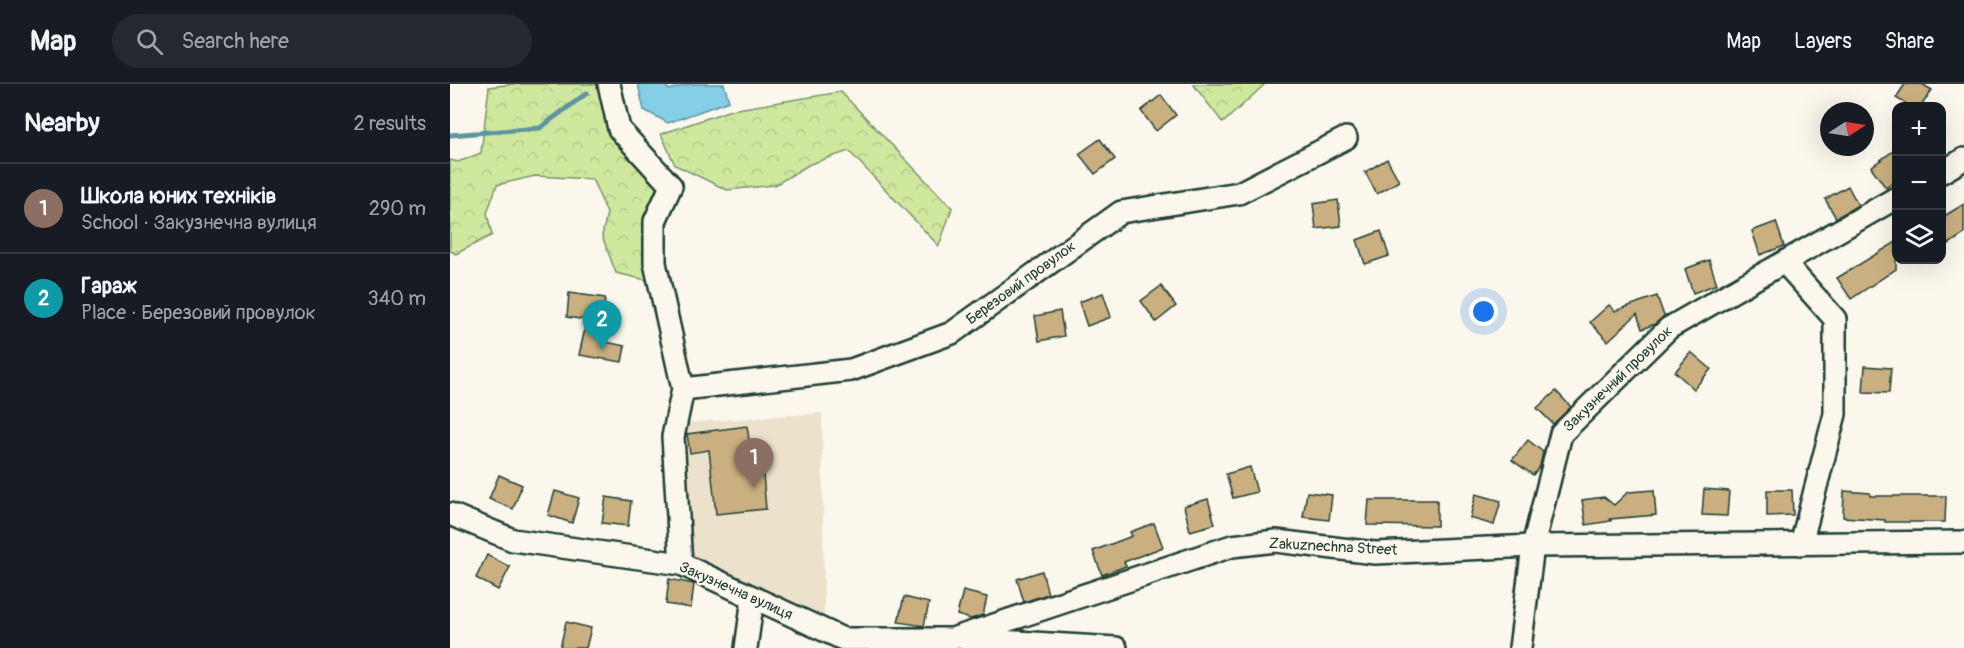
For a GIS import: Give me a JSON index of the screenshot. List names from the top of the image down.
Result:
{
  "streets": {
    "street": [
      "Березовий провулок",
      "Закузнечний провулок",
      "Zakuznechna Street",
      "Закузнечна вулиця"
    ]
  },
  "crossings": [
    ["Закузнечний провулок", "Zakuznechna Street"],
    ["Zakuznechna Street", "Закузнечна вулиця"]
  ],
  "north": "right",
  "page": {
    "header": "Map",
    "search": "Search here",
    "nav": ["Map", "Layers", "Share"],
    "heading": ["Nearby", "2 results"],
    "map_buttons": ["+", "−"],
    "list": [
      {
        "mark": "1",
        "name": "Школа юних техніків",
        "note": "School · Закузнечна вулиця",
        "value": "290 m"
      },
      {
        "mark": "2",
        "name": "Гараж",
        "note": "Place · Березовий провулок",
        "value": "340 m"
      }
    ],
    "pins": ["2", "1"]
  }
}
